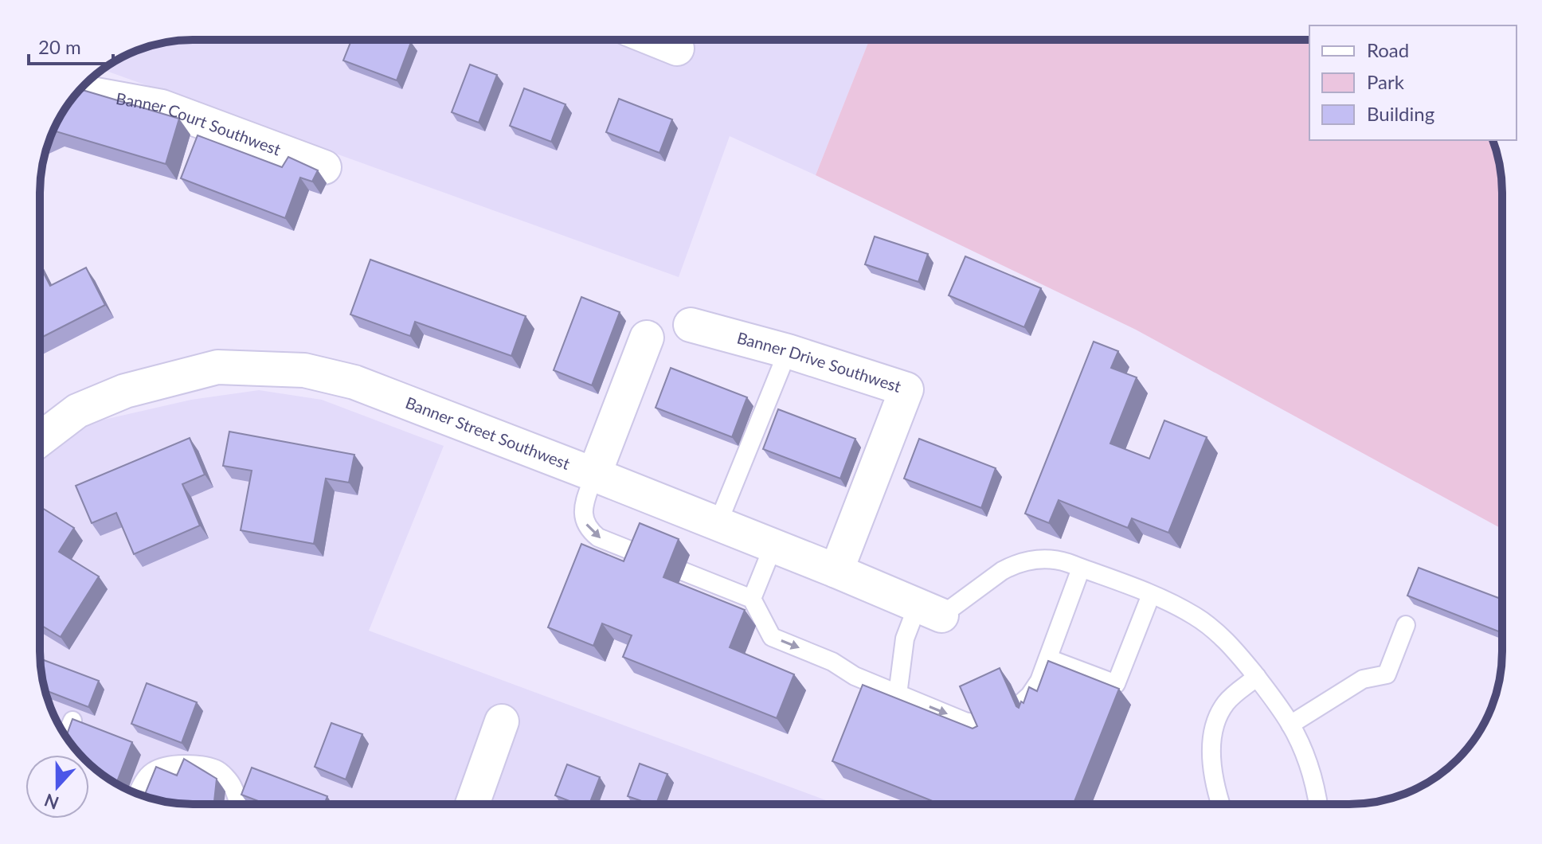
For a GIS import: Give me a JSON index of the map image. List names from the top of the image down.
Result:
{
  "streets": {
    "street": ["Banner Court Southwest", "Banner Drive Southwest", "Banner Street Southwest"]
  },
  "crossings": [
    ["Banner Drive Southwest", "Banner Street Southwest"]
  ],
  "legend": ["Road", "Park", "Building"],
  "scale_bar": "20 m",
  "north": "bottom"
}
